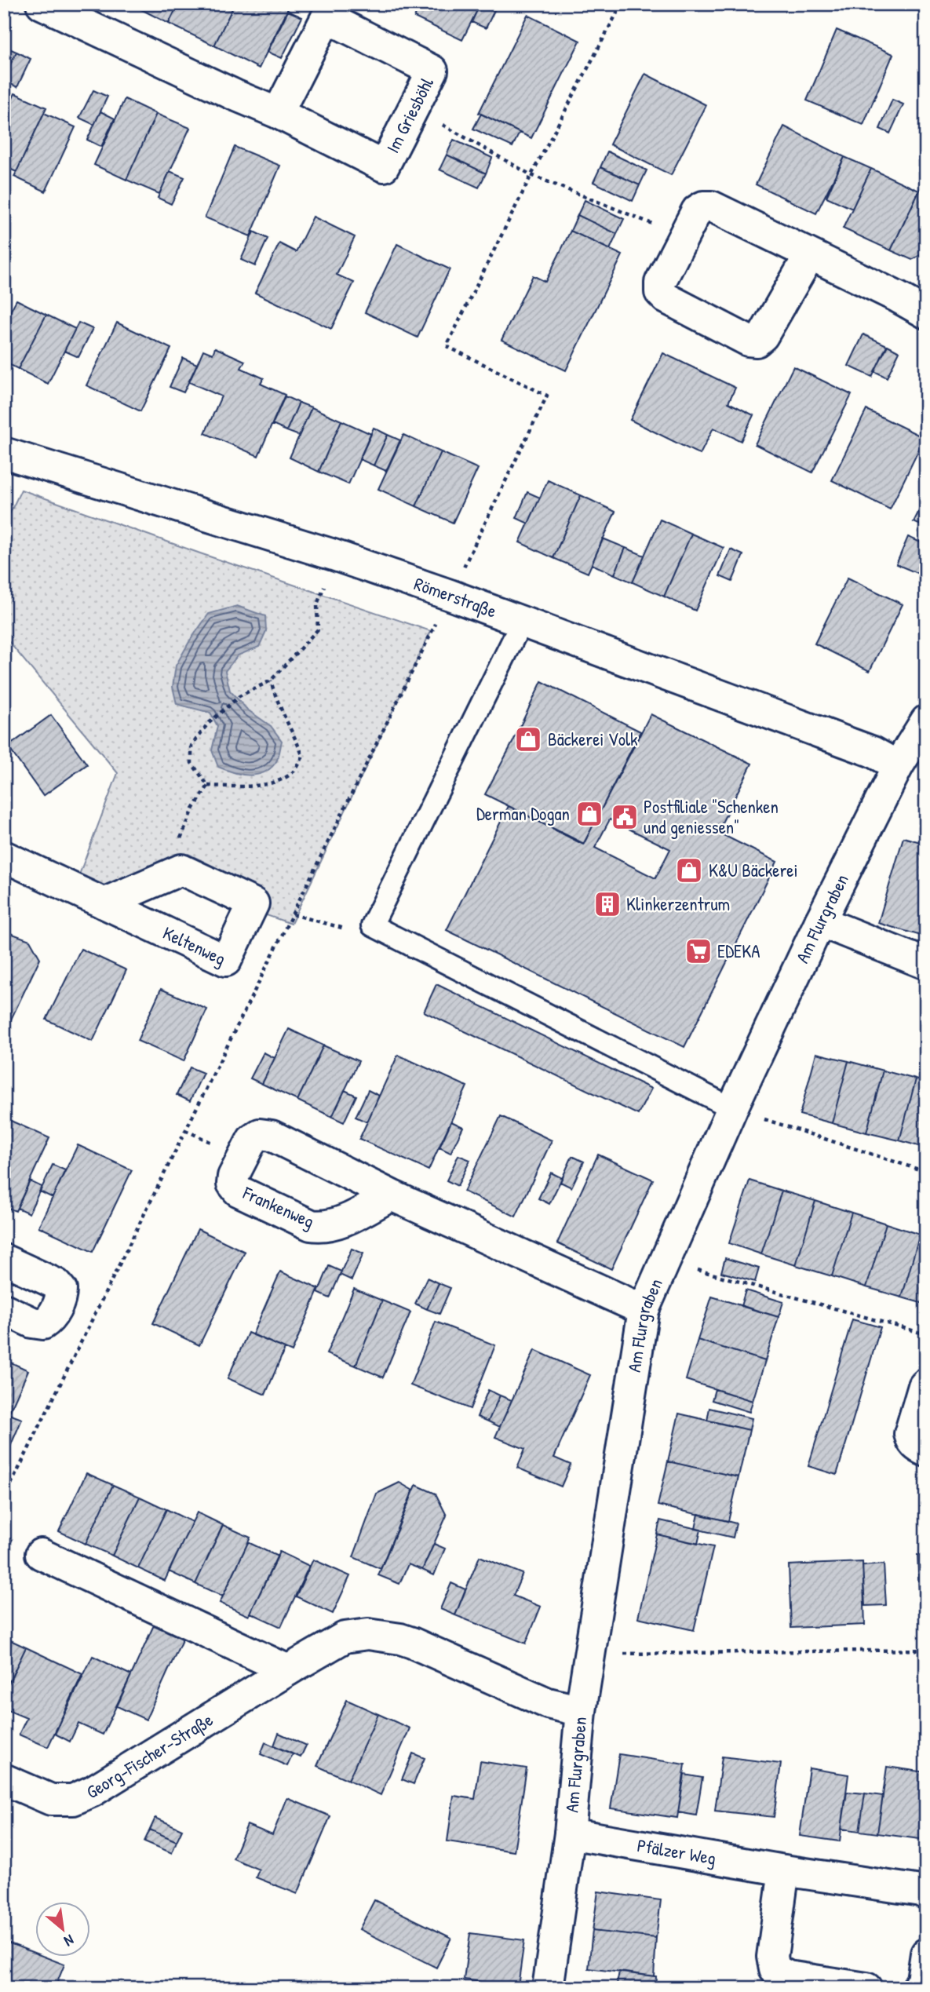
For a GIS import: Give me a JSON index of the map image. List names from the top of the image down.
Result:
{
  "streets": {
    "street": [
      "Im Griesböhl",
      "Römerstraße",
      "Am Flurgraben",
      "Keltenweg",
      "Frankenweg",
      "Georg-Fischer-Straße",
      "Pfälzer Weg"
    ]
  },
  "crossings": [
    ["Römerstraße", "Am Flurgraben"],
    ["Am Flurgraben", "Frankenweg"],
    ["Am Flurgraben", "Georg-Fischer-Straße"],
    ["Am Flurgraben", "Pfälzer Weg"]
  ],
  "places": {
    "shop": ["Bäckerei Volk", "Derman Dogan", "K&U Bäckerei"],
    "public building": ["Postfiliale \"Schenken und geniessen\""],
    "building": ["Klinkerzentrum"],
    "supermarket": ["EDEKA"]
  },
  "north": "bottom right"
}
